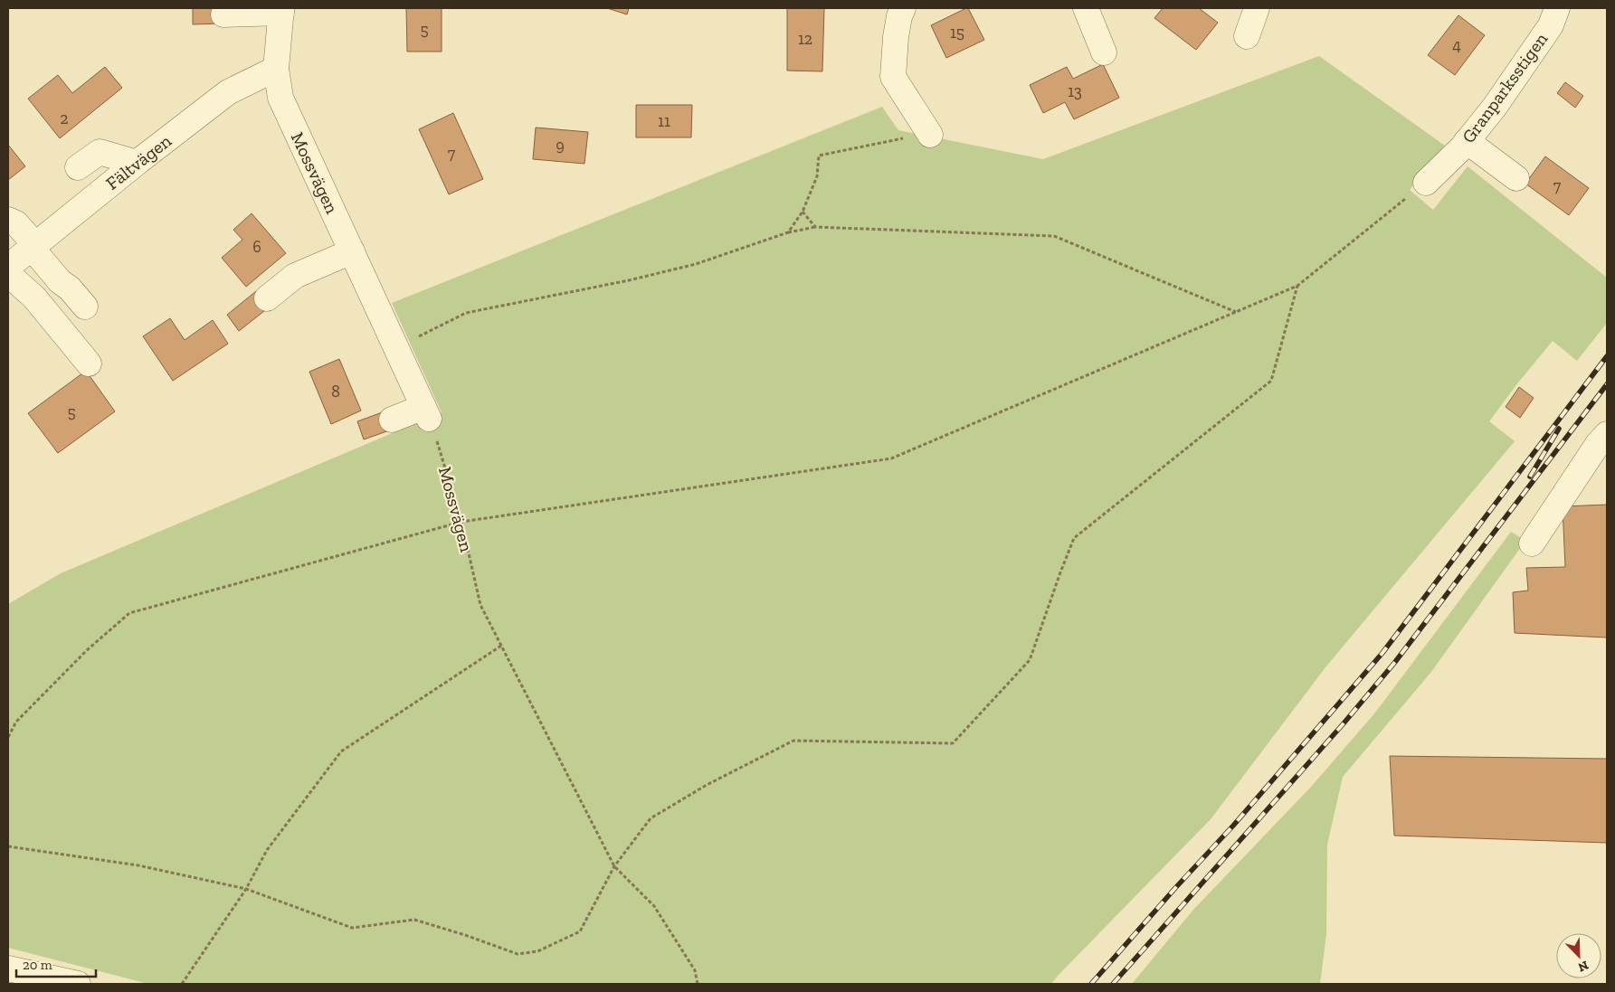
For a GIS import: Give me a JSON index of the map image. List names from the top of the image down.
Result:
{
  "streets": {
    "street": ["Granparksstigen", "Fältvägen", "Mossvägen"]
  },
  "crossings": [
    ["Fältvägen", "Mossvägen"]
  ],
  "house_numbers": [
    "5",
    "15",
    "12",
    "4",
    "13",
    "2",
    "11",
    "9",
    "7",
    "7",
    "6",
    "8",
    "5"
  ],
  "scale_bar": "20 m",
  "north": "bottom right"
}
